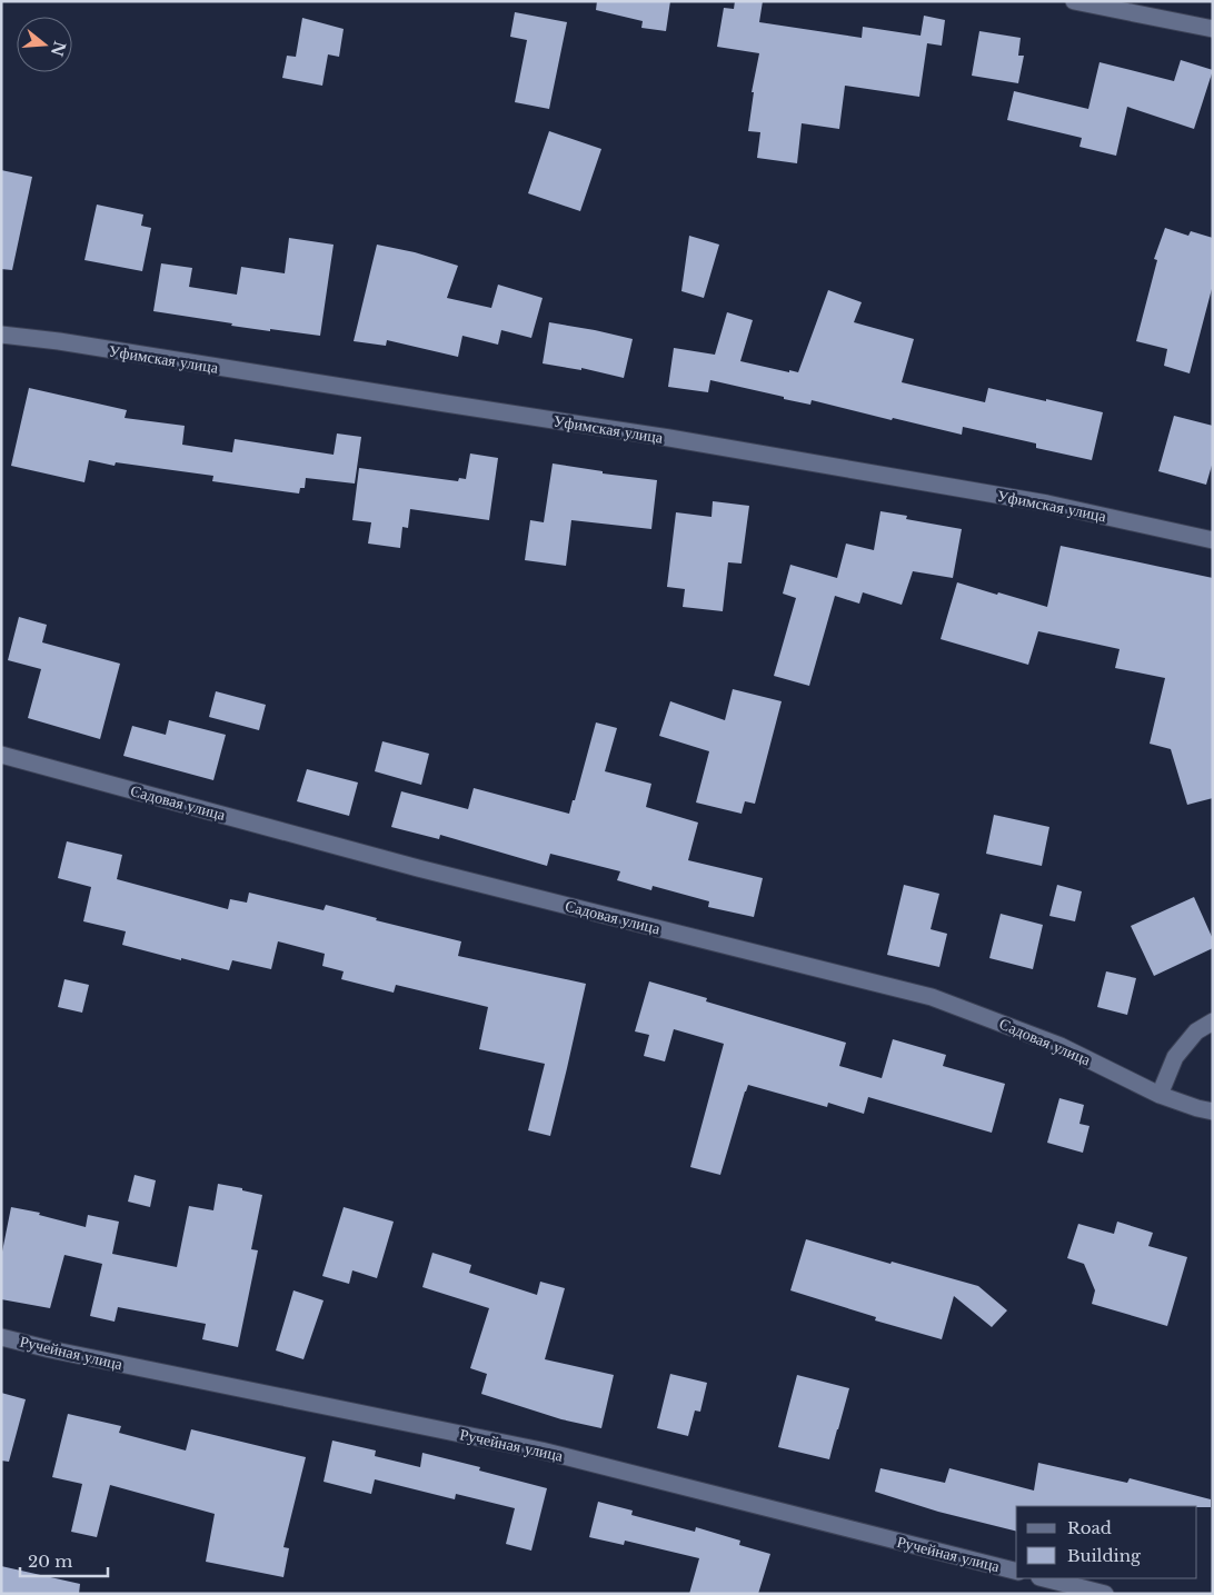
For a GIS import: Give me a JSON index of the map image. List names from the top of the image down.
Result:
{
  "streets": {
    "street": ["Уфимская улица", "Садовая улица", "Ручейная улица"]
  },
  "legend": ["Road", "Building"],
  "scale_bar": "20 m",
  "north": "right"
}
